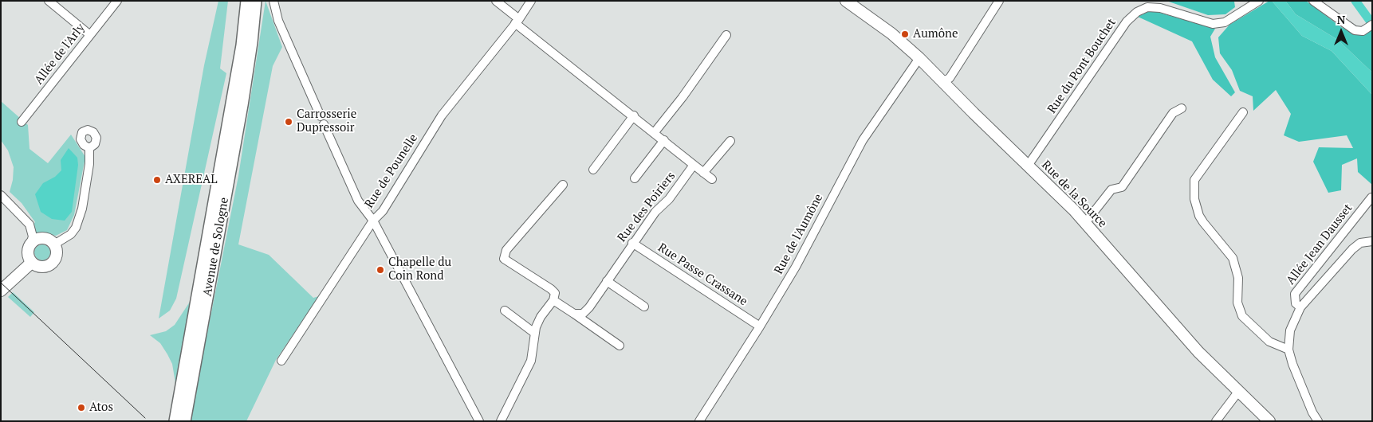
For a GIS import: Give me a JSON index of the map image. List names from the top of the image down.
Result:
{
  "streets": {
    "main road": ["Rue de la Source", "Avenue de Sologne"],
    "street": [
      "Allée de l'Arly",
      "Rue du Pont Bouchet",
      "Rue de Pounelle",
      "Rue des Poiriers",
      "Rue de l'Aumône",
      "Allée Jean Dausset",
      "Rue Passe Crassane"
    ]
  },
  "crossings": [
    ["Rue du Pont Bouchet", "Rue de la Source"],
    ["Rue de la Source", "Rue de l'Aumône"],
    ["Rue des Poiriers", "Rue Passe Crassane"],
    ["Rue de l'Aumône", "Rue Passe Crassane"]
  ],
  "places": [
    "Aumône",
    "Carrosserie Dupressoir",
    "AXEREAL",
    "Chapelle du Coin Rond",
    "Atos"
  ],
  "north": "top"
}
